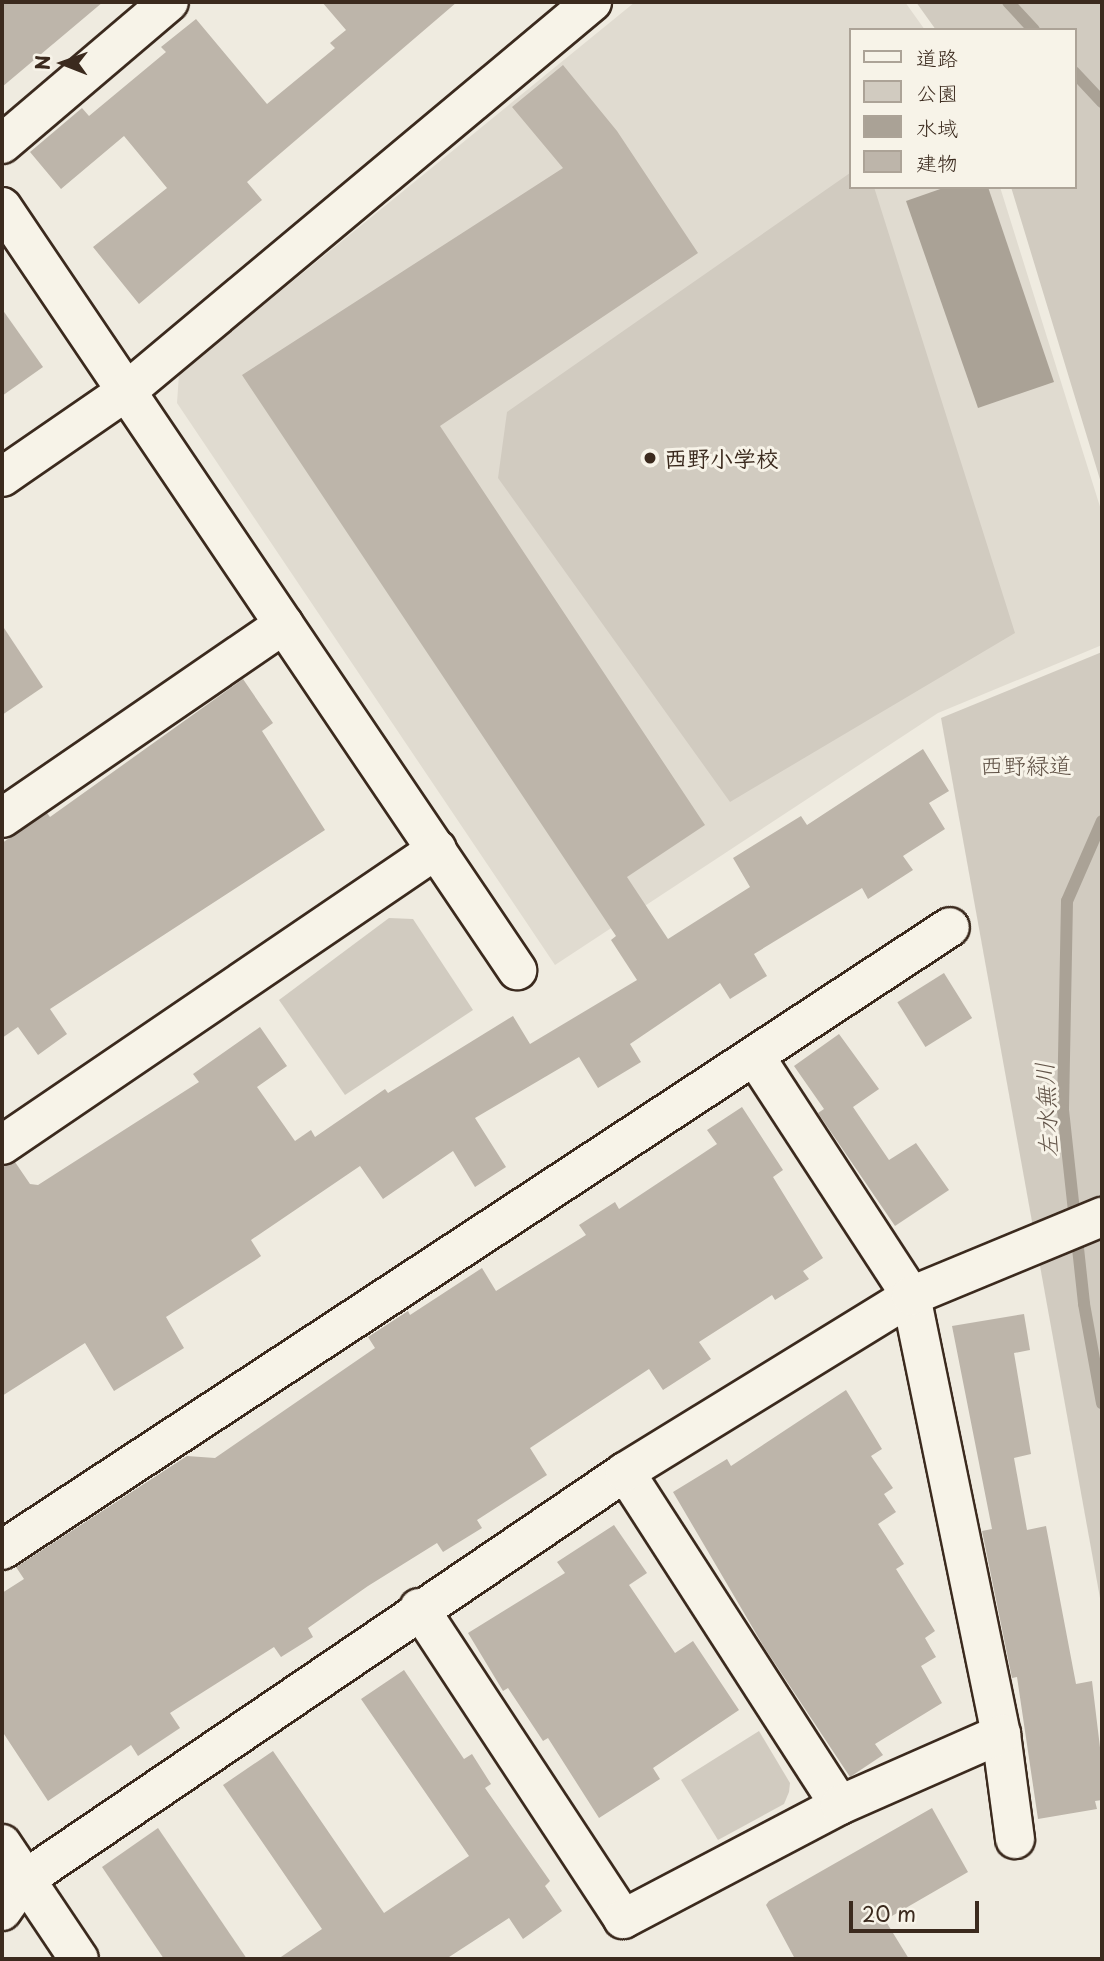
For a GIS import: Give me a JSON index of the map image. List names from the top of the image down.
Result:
{
  "water": ["左水無川"],
  "parks": ["西野緑道"],
  "places": ["西野小学校"],
  "legend": [
    "道路",
    "公園",
    "水域",
    "建物"
  ],
  "scale_bar": "20 m",
  "north": "left"
}
